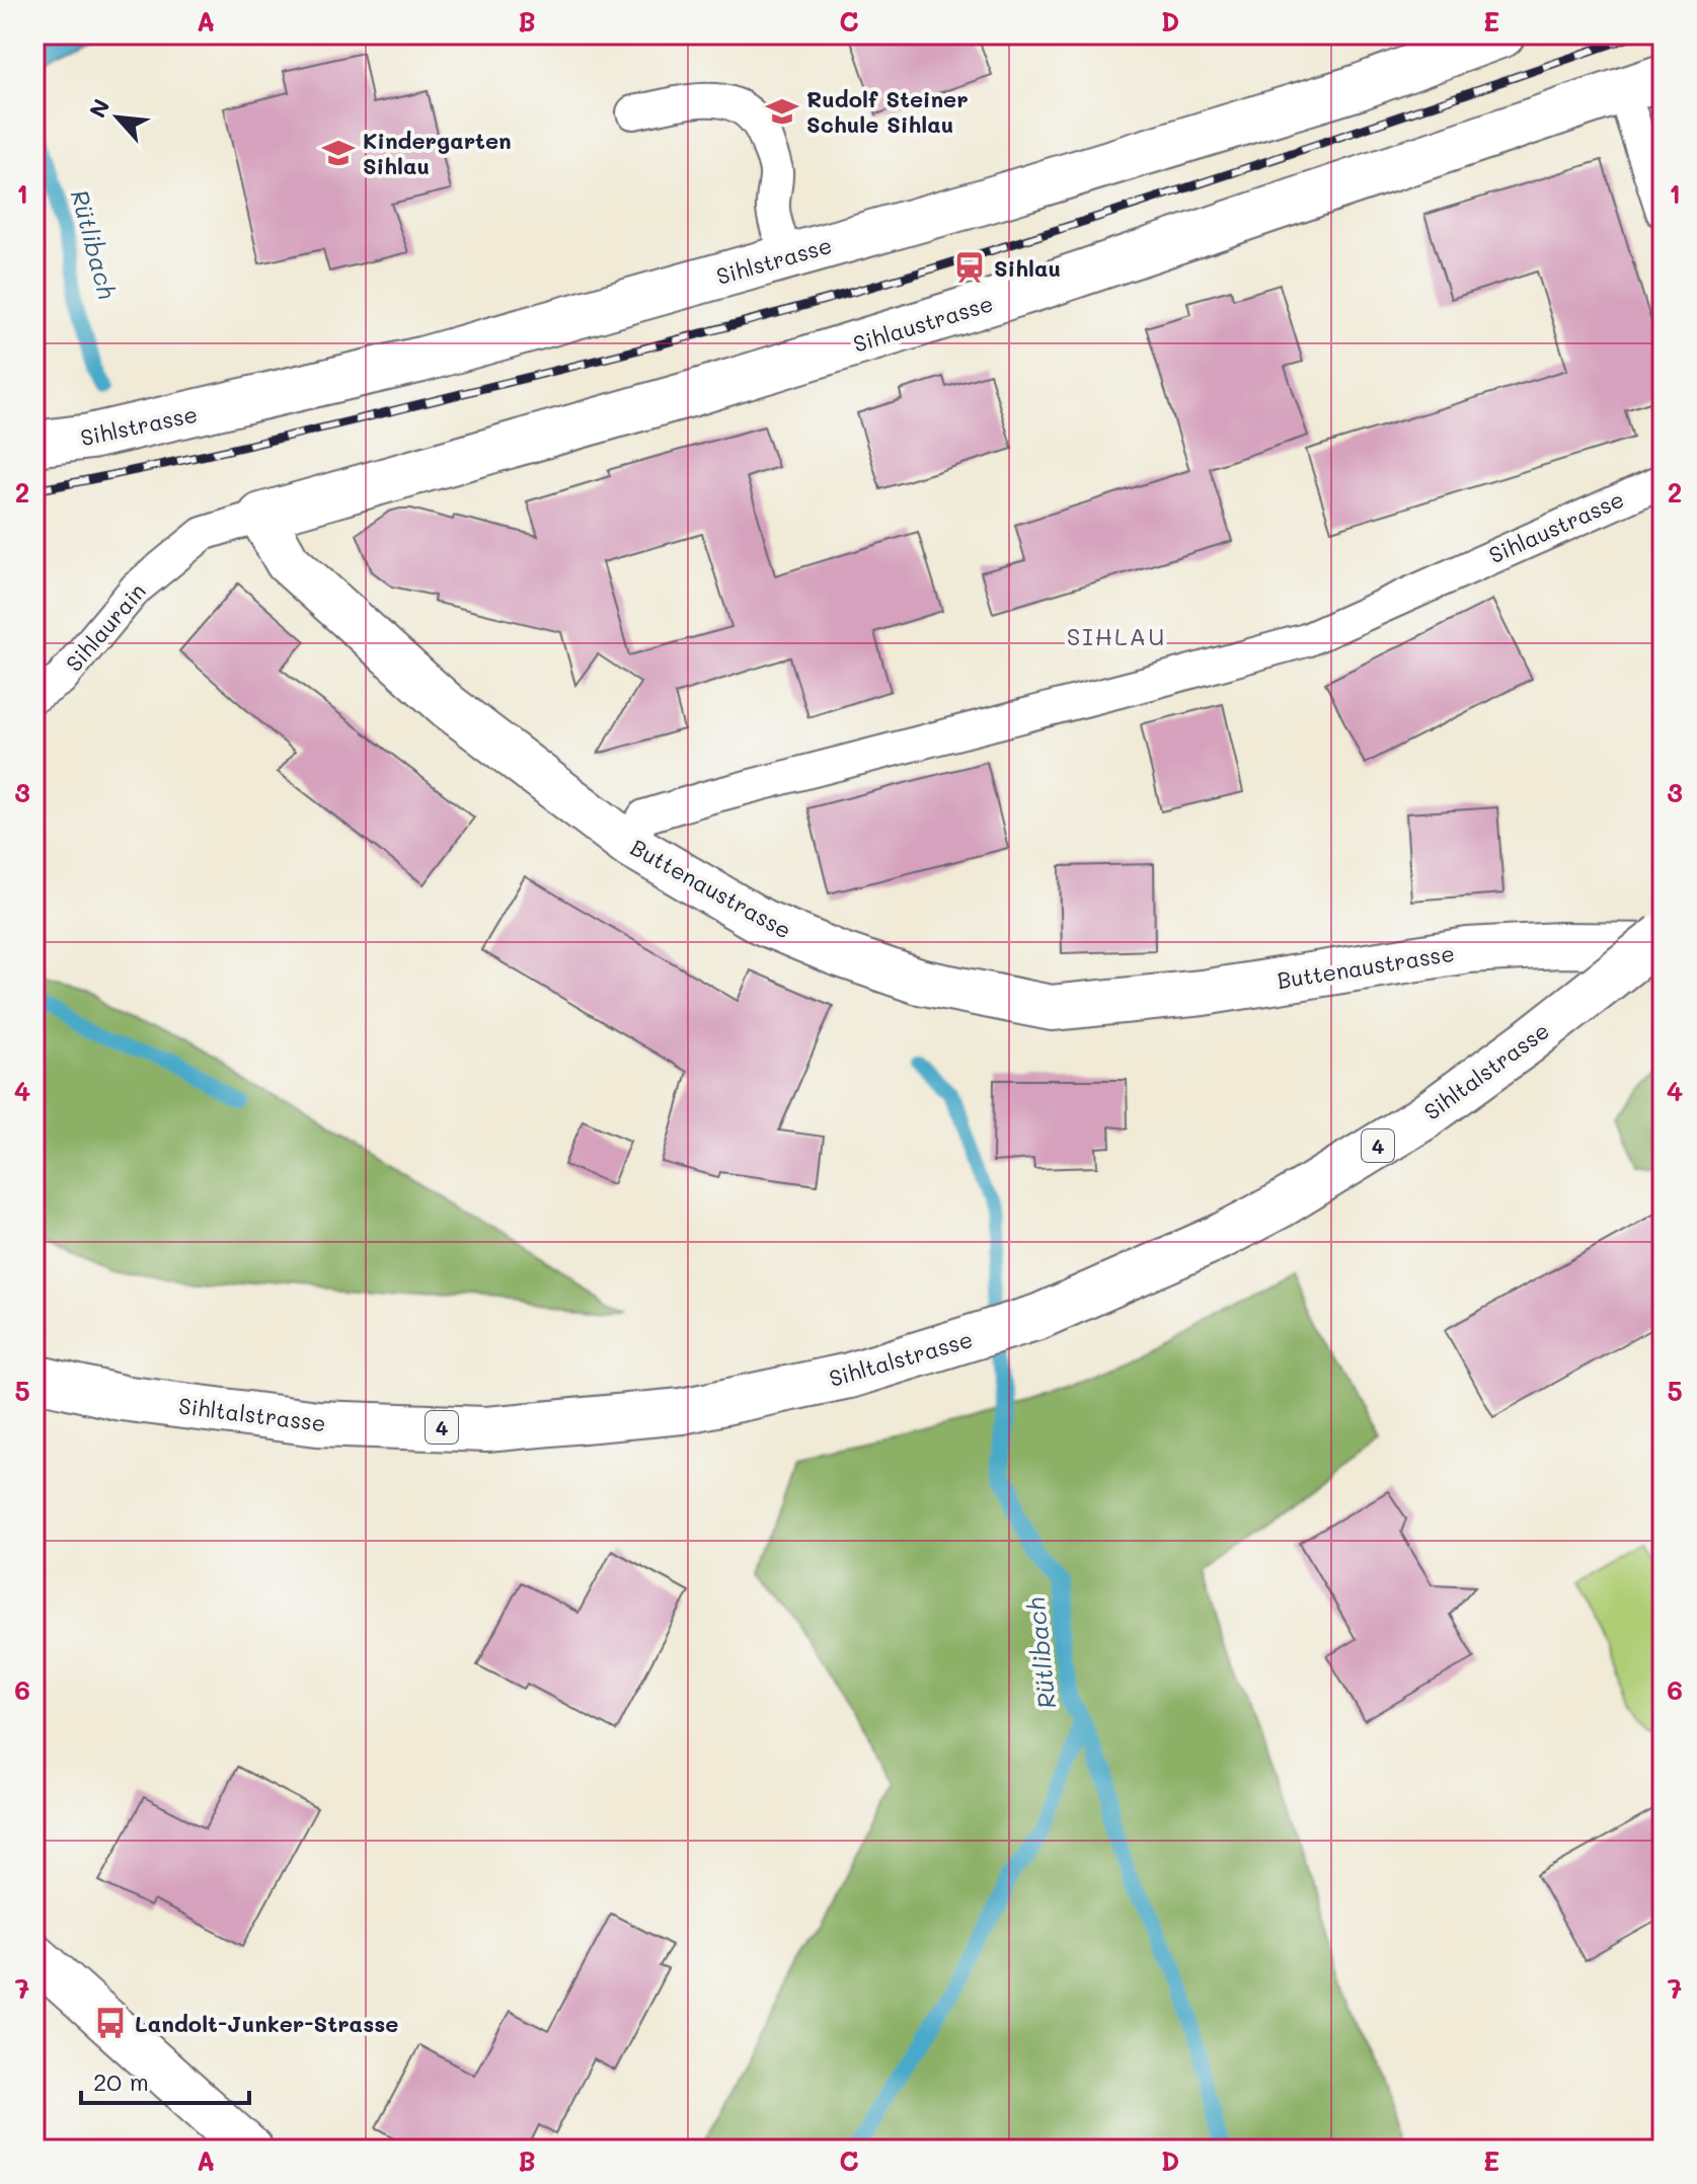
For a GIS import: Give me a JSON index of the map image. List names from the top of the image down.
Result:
{
  "streets": {
    "street": [
      "Sihlstrasse",
      "Sihlaustrasse",
      "Buttenaustrasse",
      "Sihltalstrasse",
      "4"
    ],
    "lane": ["Sihlaurain"]
  },
  "crossings": [
    ["Sihlaustrasse", "Sihlaurain"],
    ["Sihlaustrasse", "Buttenaustrasse"],
    ["Sihlaurain", "Buttenaustrasse"]
  ],
  "districts": ["SIHLAU"],
  "water": ["Rütlibach"],
  "places": {
    "school or university": ["Rudolf Steiner Schule Sihlau", "Kindergarten Sihlau"],
    "station": ["Sihlau"],
    "bus stop": ["Landolt-Junker-Strasse"]
  },
  "scale_bar": "20 m",
  "north": "top left",
  "grid": {
    "columns": [
      "A",
      "B",
      "C",
      "D",
      "E"
    ],
    "rows": [
      "1",
      "2",
      "3",
      "4",
      "5",
      "6",
      "7"
    ]
  }
}
